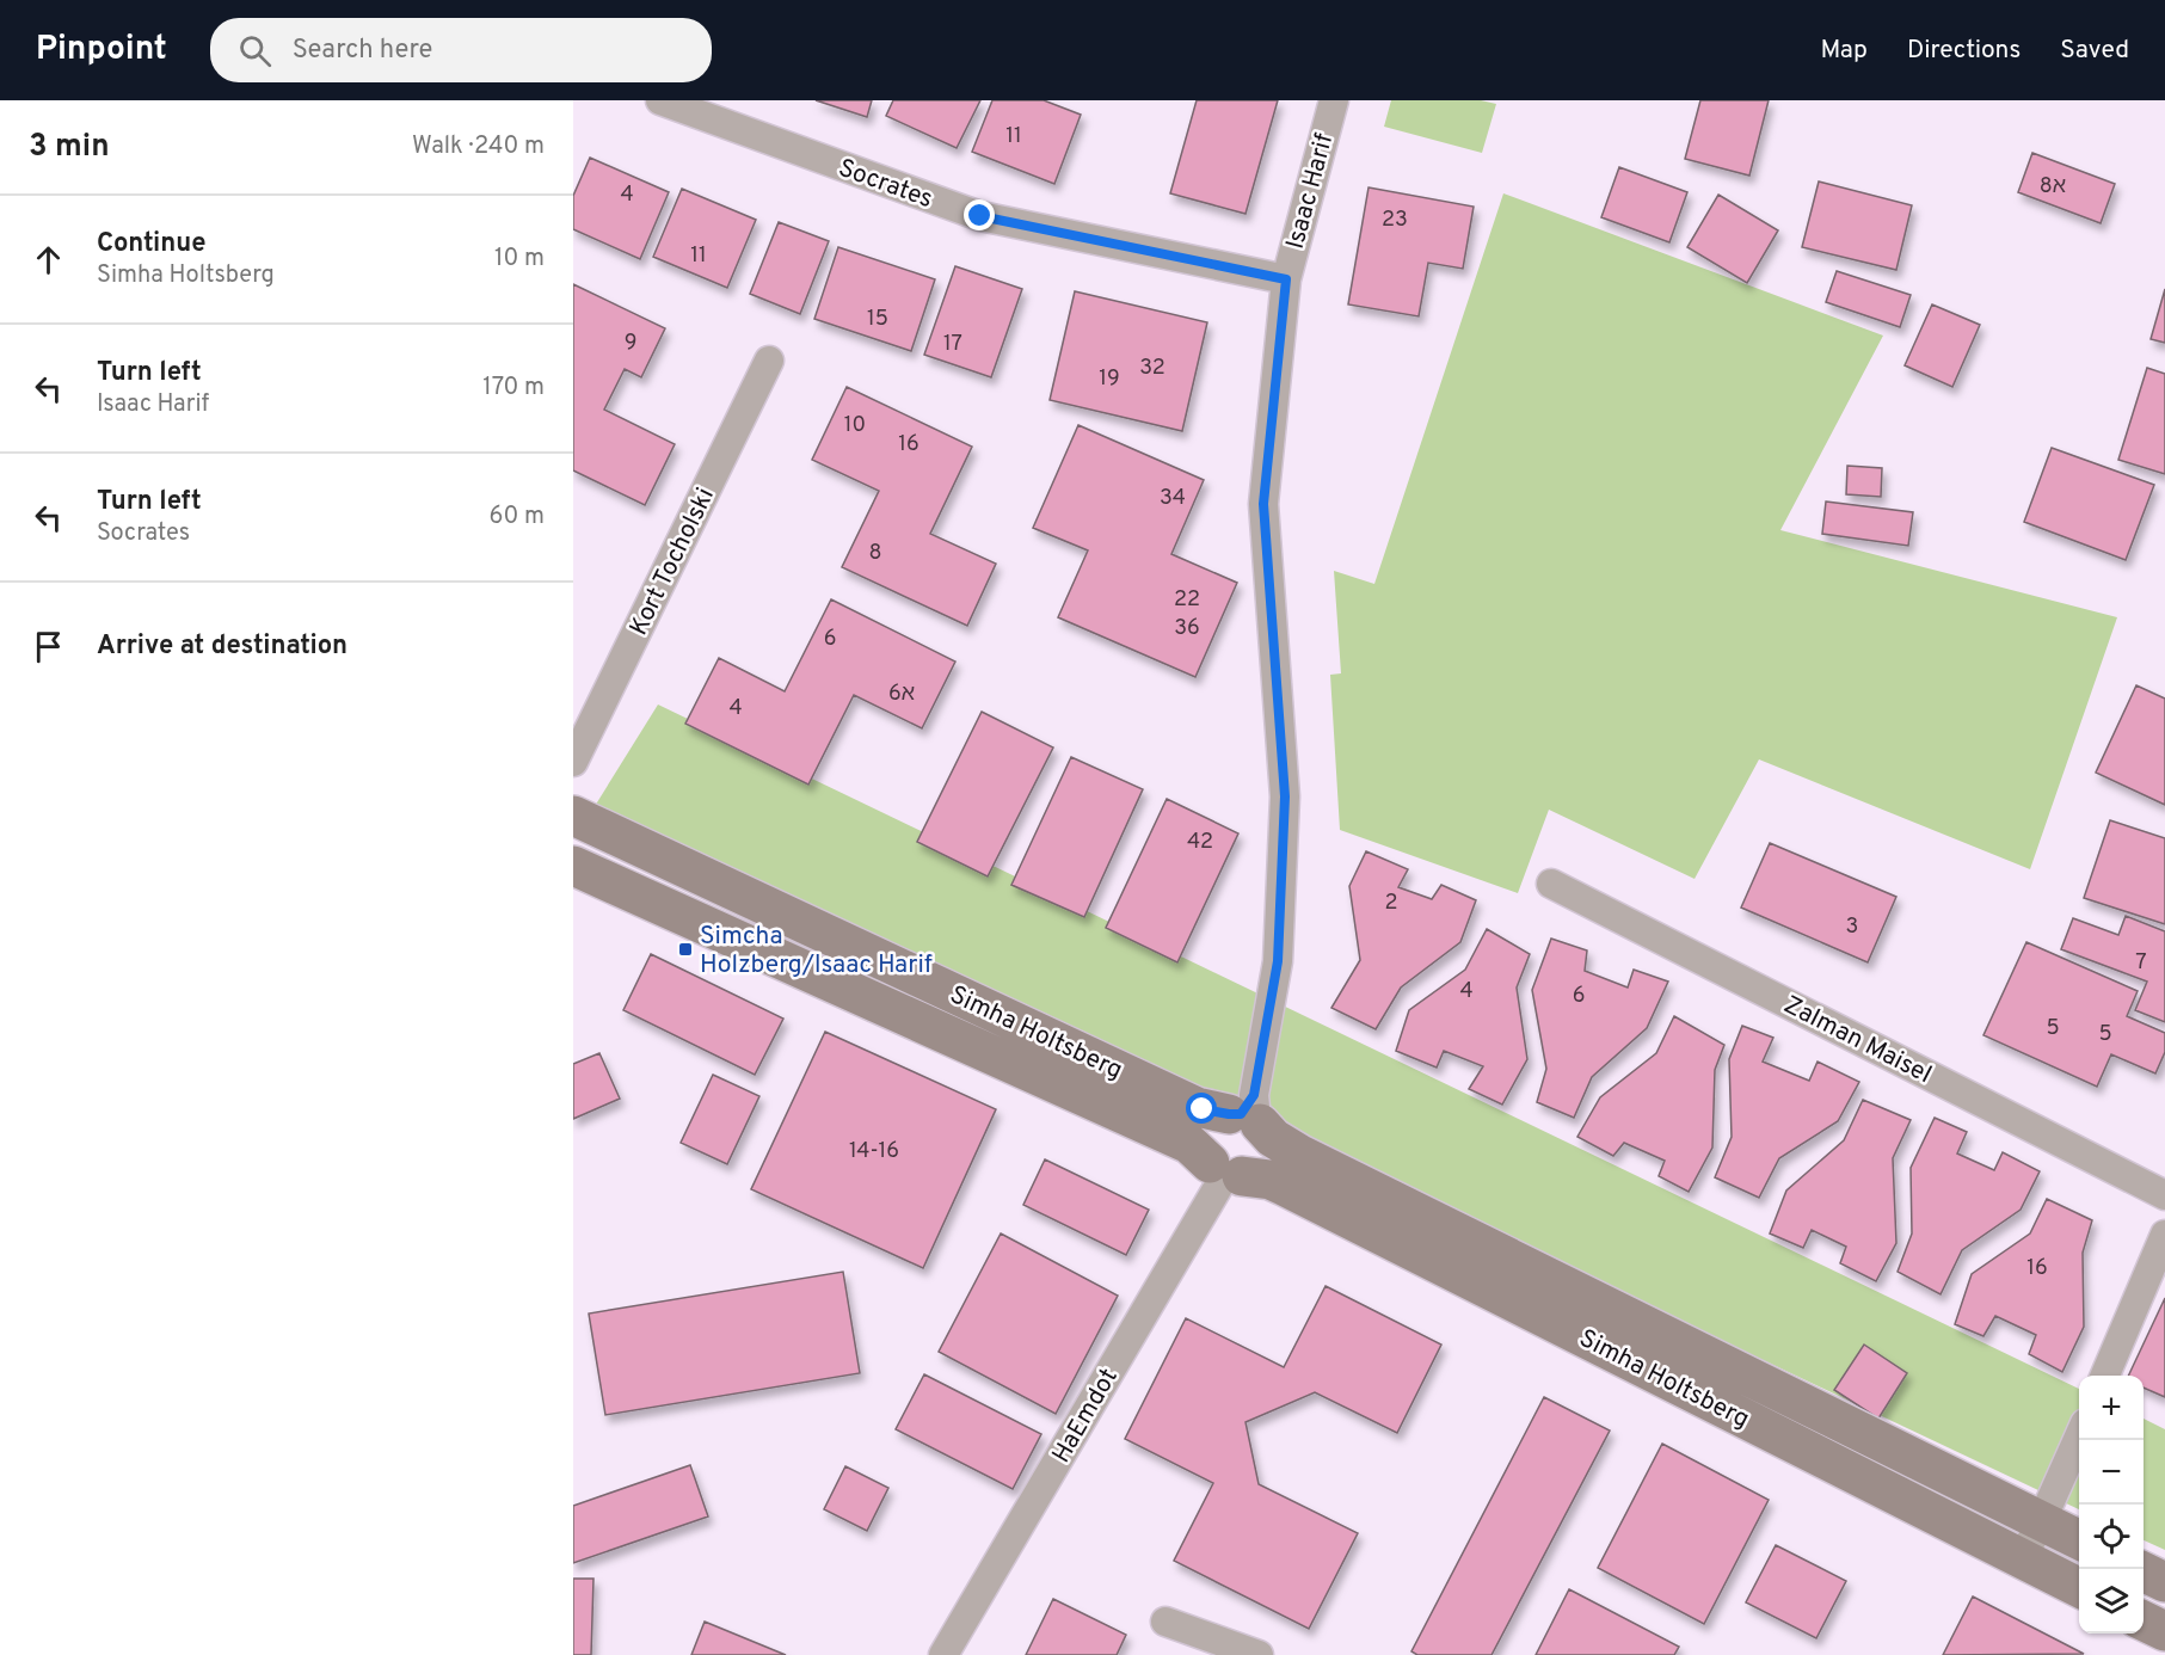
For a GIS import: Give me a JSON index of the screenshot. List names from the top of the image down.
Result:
{
  "streets": {
    "street": [
      "Socrates",
      "Isaac Harif",
      "Kort Tocholski",
      "Simha Holtsberg",
      "Zalman Maisel",
      "HaEmdot"
    ]
  },
  "crossings": [
    ["Socrates", "Isaac Harif"],
    ["Isaac Harif", "Simha Holtsberg"],
    ["Isaac Harif", "HaEmdot"],
    ["Simha Holtsberg", "HaEmdot"]
  ],
  "places": {
    "transit": ["Simcha Holzberg/Isaac Harif"]
  },
  "house_numbers": [
    "11",
    "8א",
    "4",
    "23",
    "11",
    "15",
    "9",
    "17",
    "32",
    "19",
    "10",
    "16",
    "34",
    "8",
    "22",
    "36",
    "6",
    "6א",
    "4",
    "42",
    "2",
    "3",
    "7",
    "4",
    "6",
    "5",
    "5",
    "14-16",
    "16"
  ],
  "page": {
    "header": "Pinpoint",
    "search": "Search here",
    "nav": ["Map", "Directions", "Saved"],
    "heading": ["3 min", "Walk · 240 m"],
    "list": [
      ["Continue", "Simha Holtsberg", "10 m"],
      ["Turn left", "Isaac Harif", "170 m"],
      ["Turn left", "Socrates", "60 m"],
      "Arrive at destination"
    ],
    "map_buttons": ["+", "−"]
  }
}
